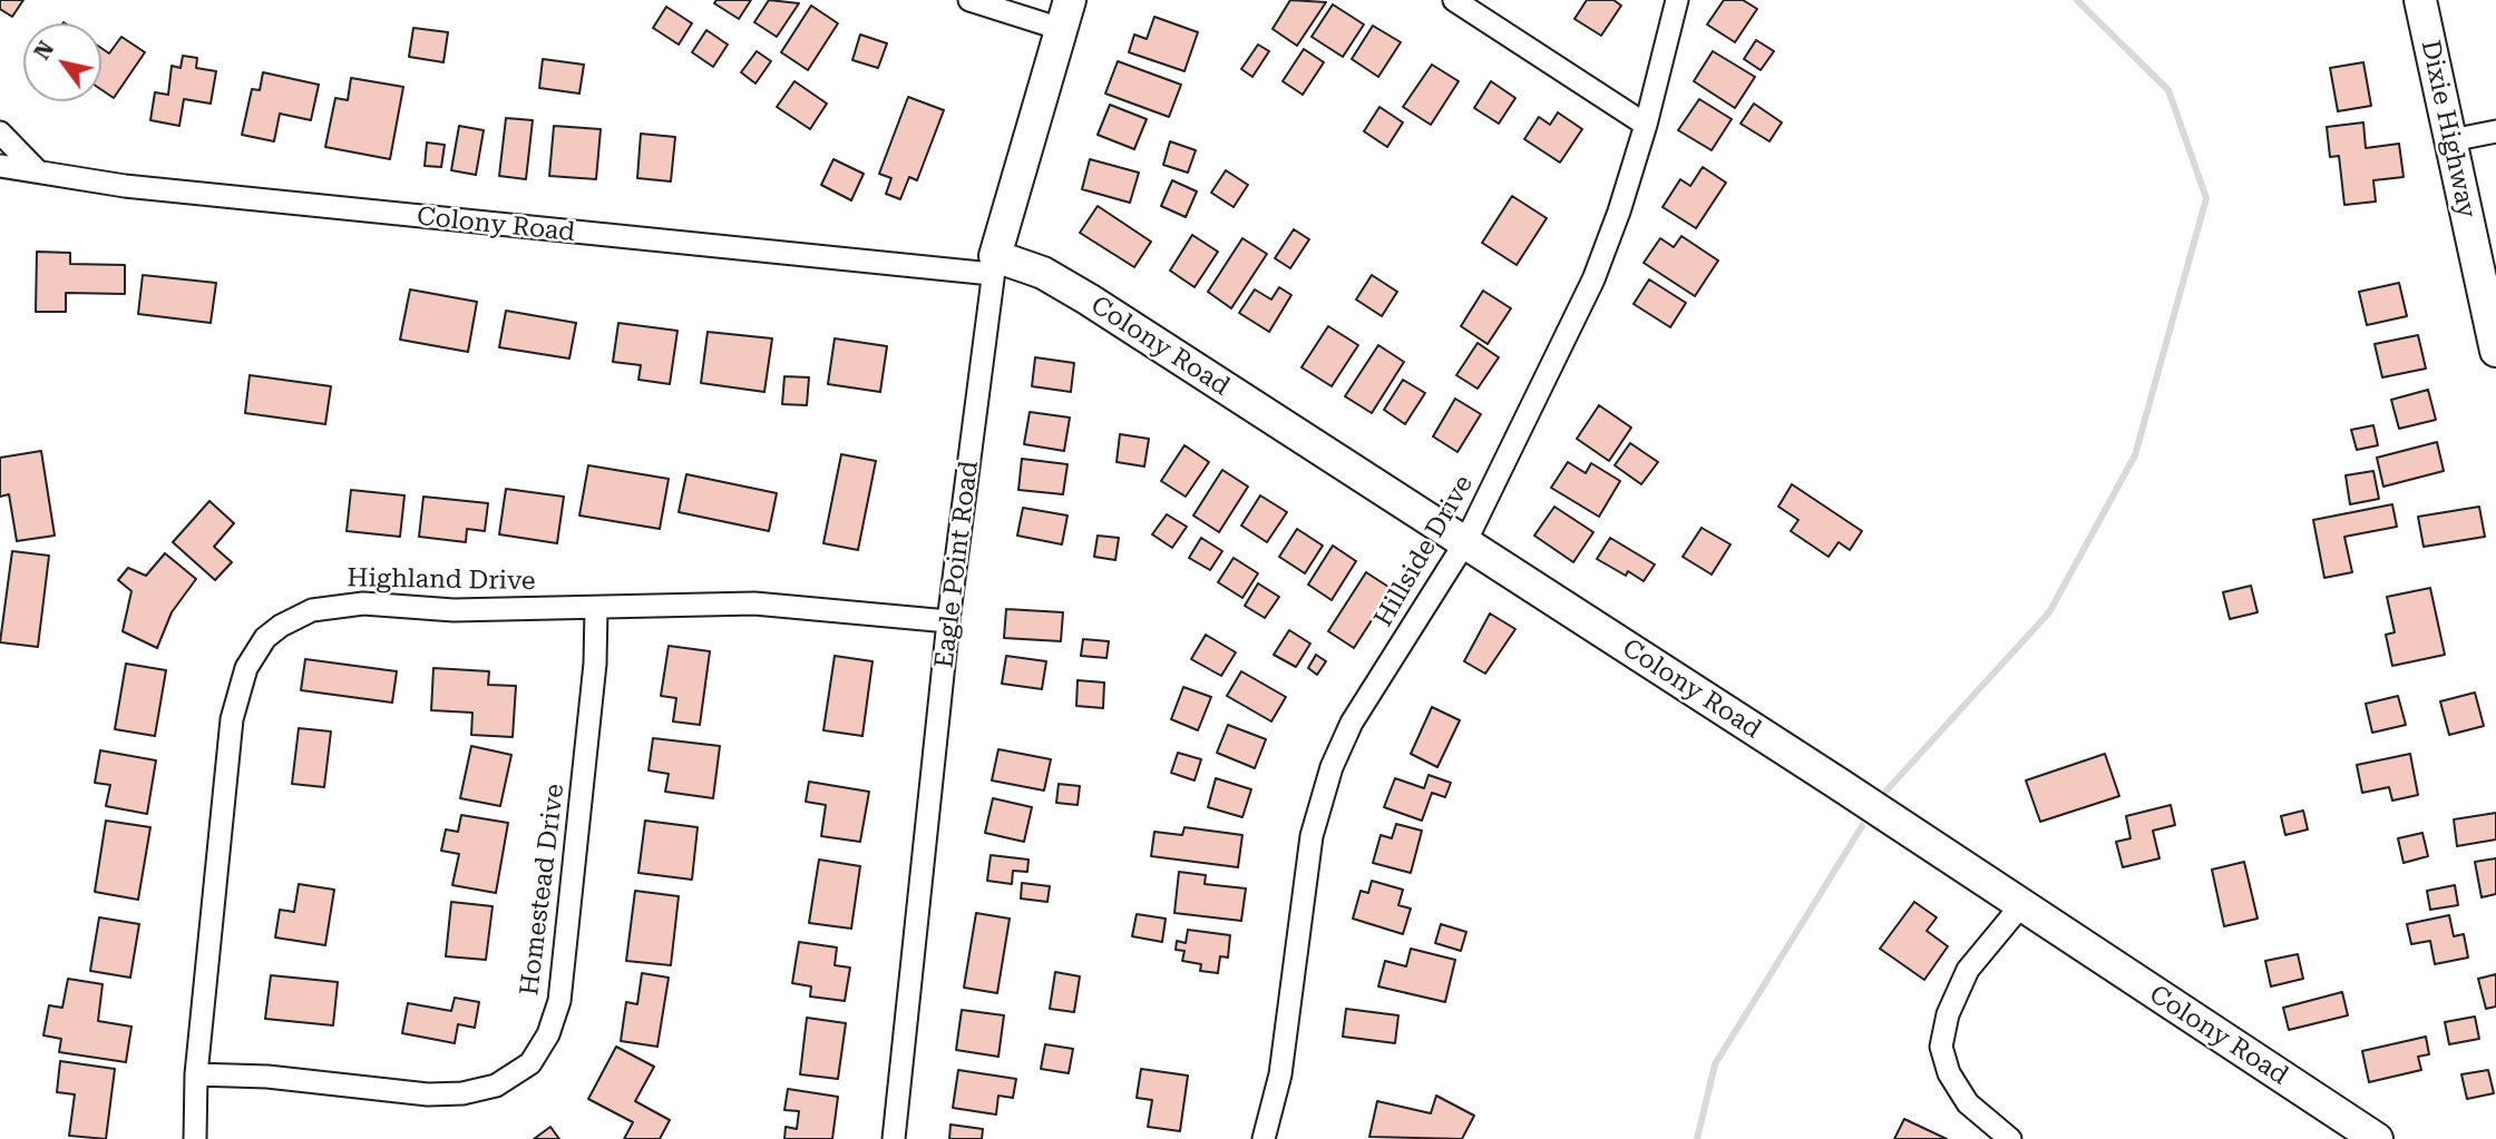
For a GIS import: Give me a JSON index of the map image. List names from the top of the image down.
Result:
{
  "streets": {
    "street": [
      "Dixie Highway",
      "Colony Road",
      "Hillside Drive",
      "Eagle Point Road",
      "Highland Drive",
      "Homestead Drive"
    ]
  },
  "crossings": [
    ["Colony Road", "Hillside Drive"],
    ["Colony Road", "Eagle Point Road"],
    ["Eagle Point Road", "Highland Drive"],
    ["Highland Drive", "Homestead Drive"]
  ],
  "north": "top left"
}
